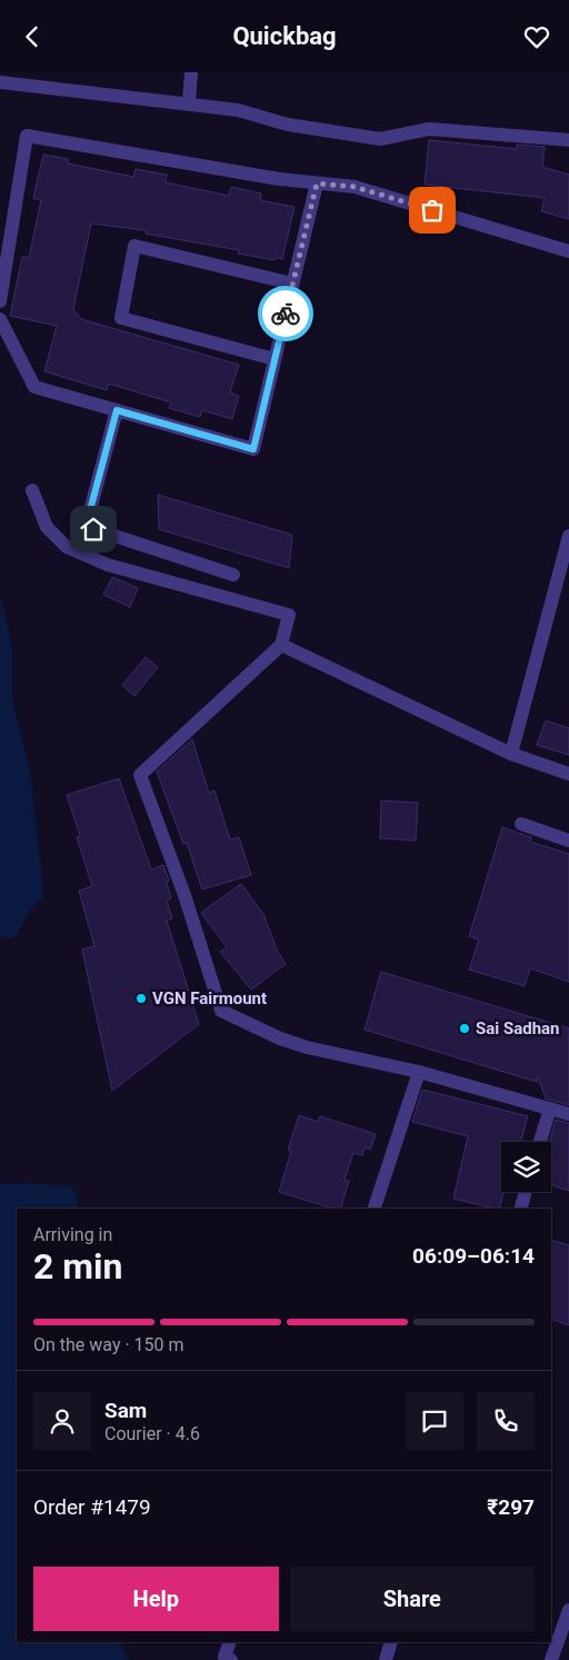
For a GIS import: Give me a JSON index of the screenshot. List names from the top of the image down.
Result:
{
  "places": ["VGN Fairmount", "Sai Sadhan"],
  "page": {
    "header": "Quickbag",
    "heading": ["2 min", "Arriving in", "06:09–06:14"],
    "panel": [
      "Sam",
      "Courier · 4.6",
      "Order #1479",
      "₹297"
    ],
    "bar": "On the way · 150 m",
    "buttons": ["Help", "Share"]
  }
}
